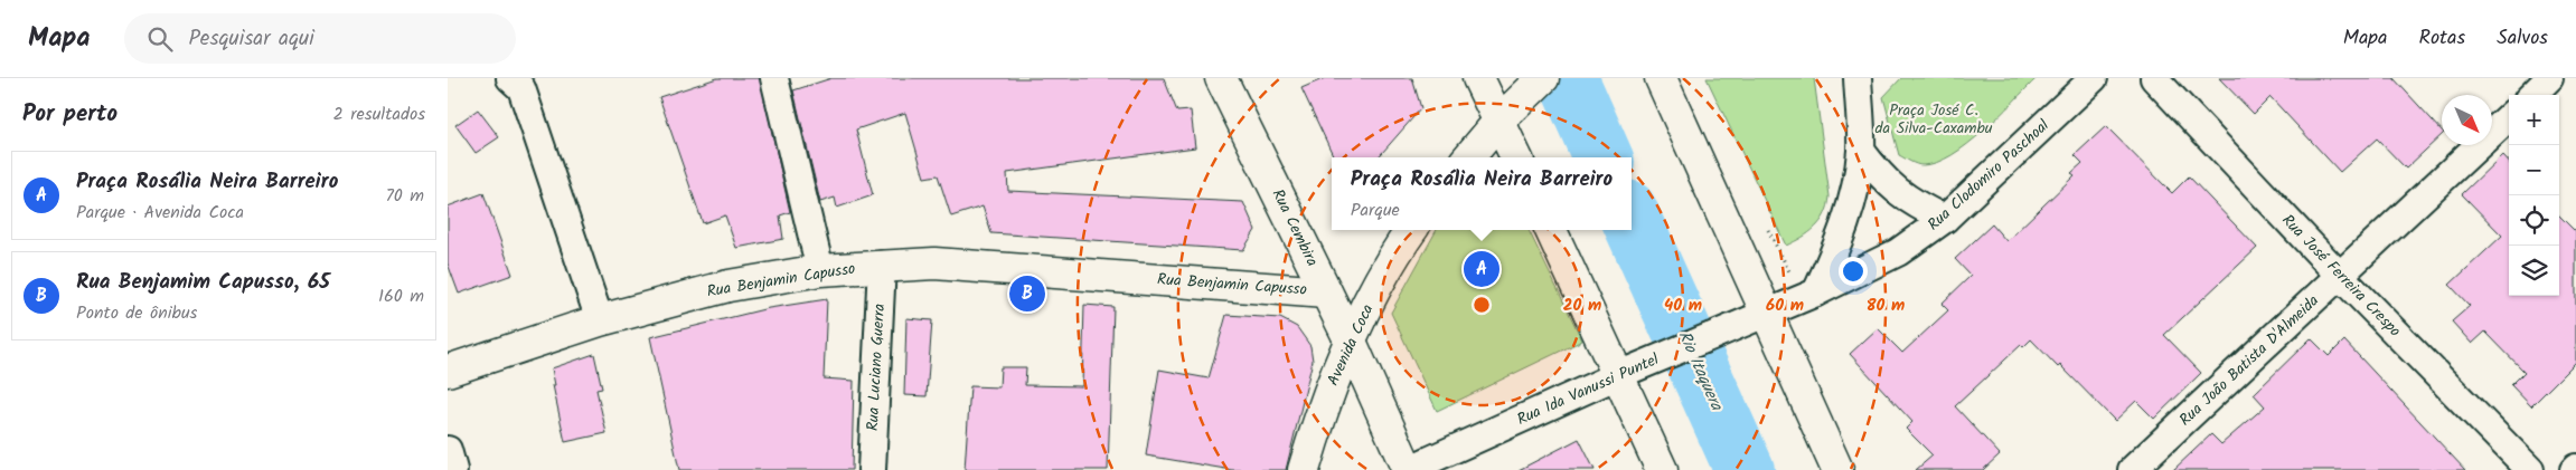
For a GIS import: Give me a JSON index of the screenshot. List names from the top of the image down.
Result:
{
  "streets": {
    "street": [
      "Rua Clodomiro Paschoal",
      "Rua Cembira",
      "Rua José Ferreira Crespo",
      "Rua Benjamin Capusso",
      "Avenida Coca",
      "Rua João Batista D'Almeida",
      "Rua Luciano Guerra",
      "Rua Ida Vanussi Puntel"
    ]
  },
  "crossings": [
    ["Rua Clodomiro Paschoal", "Rua Ida Vanussi Puntel"],
    ["Rua Cembira", "Rua Benjamin Capusso"],
    ["Rua Cembira", "Avenida Coca"],
    ["Rua Cembira", "Rua Ida Vanussi Puntel"],
    ["Rua José Ferreira Crespo", "Rua João Batista D'Almeida"],
    ["Rua Benjamin Capusso", "Rua Luciano Guerra"]
  ],
  "water": ["Rio Itaquera"],
  "parks": ["Praça José C. da Silva-Caxambu"],
  "north": "bottom right",
  "page": {
    "header": "Mapa",
    "search": "Pesquisar aqui",
    "nav": ["Mapa", "Rotas", "Salvos"],
    "heading": ["Por perto", "2 resultados"],
    "map_buttons": ["+", "−"],
    "list": [
      {
        "mark": "A",
        "name": "Praça Rosália Neira Barreiro",
        "note": "Parque · Avenida Coca",
        "value": "70 m"
      },
      {
        "mark": "B",
        "name": "Rua Benjamim Capusso, 65",
        "note": "Ponto de ônibus",
        "value": "160 m"
      }
    ],
    "popup": ["Praça Rosália Neira Barreiro", "Parque"],
    "pins": ["A", "B"]
  },
  "rings": [
    "20 m",
    "40 m",
    "60 m",
    "80 m"
  ]
}
